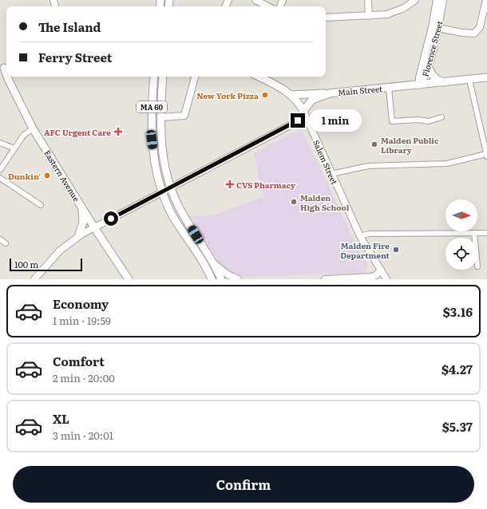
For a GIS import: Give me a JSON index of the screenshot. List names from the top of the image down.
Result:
{
  "streets": {
    "main road": [
      "Florence Street",
      "Main Street",
      "MA 60",
      "Salem Street",
      "Eastern Avenue"
    ]
  },
  "crossings": [
    ["Florence Street", "Main Street"],
    ["Main Street", "Salem Street"]
  ],
  "places": {
    "other": [
      "New York Pizza",
      "Malden Public Library",
      "Dunkin'",
      "Malden High School",
      "Malden Fire Department"
    ],
    "health": ["AFC Urgent Care", "CVS Pharmacy"]
  },
  "scale_bar": "100 m",
  "north": "right",
  "page": {
    "banner": ["The Island", "Ferry Street"],
    "bubble": "1 min",
    "scale": "100 m",
    "list": [
      {
        "name": "Economy",
        "note": "1 min · 19:59",
        "value": "$3.16"
      },
      {
        "name": "Comfort",
        "note": "2 min · 20:00",
        "value": "$4.27"
      },
      {
        "name": "XL",
        "note": "3 min · 20:01",
        "value": "$5.37"
      }
    ],
    "buttons": "Confirm"
  }
}
